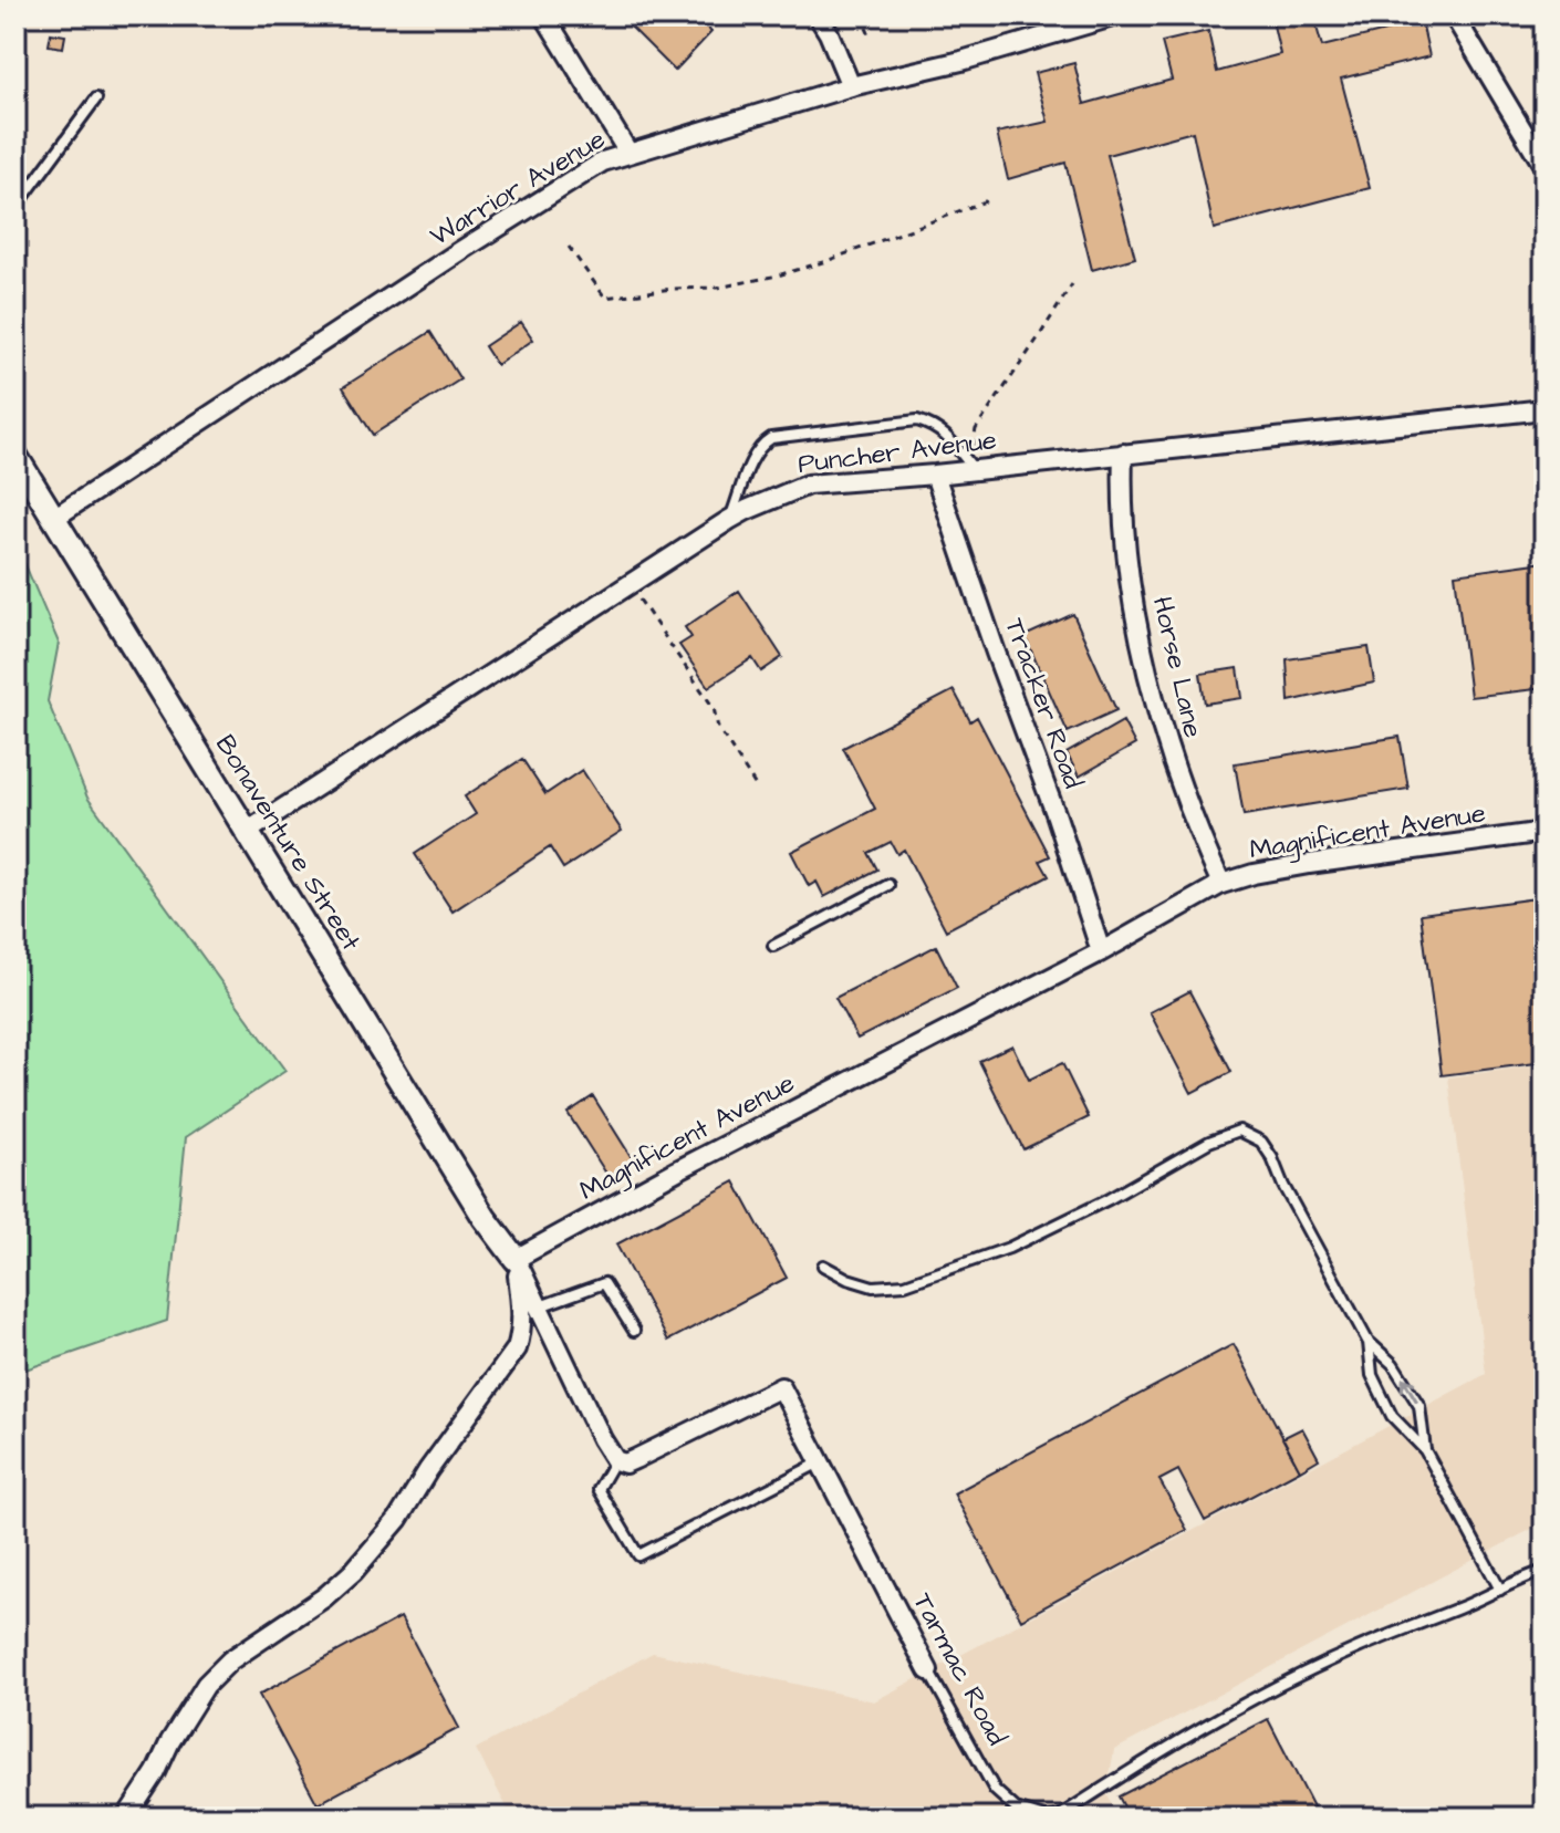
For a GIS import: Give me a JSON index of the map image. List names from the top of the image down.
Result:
{
  "streets": {
    "street": [
      "Warrior Avenue",
      "Puncher Avenue",
      "Horse Lane",
      "Tracker Road",
      "Magnificent Avenue",
      "Bonaventure Street",
      "Tarmac Road"
    ]
  },
  "crossings": [
    ["Warrior Avenue", "Bonaventure Street"],
    ["Puncher Avenue", "Horse Lane"],
    ["Puncher Avenue", "Tracker Road"],
    ["Puncher Avenue", "Bonaventure Street"],
    ["Horse Lane", "Magnificent Avenue"],
    ["Tracker Road", "Magnificent Avenue"],
    ["Magnificent Avenue", "Bonaventure Street"]
  ]
}
